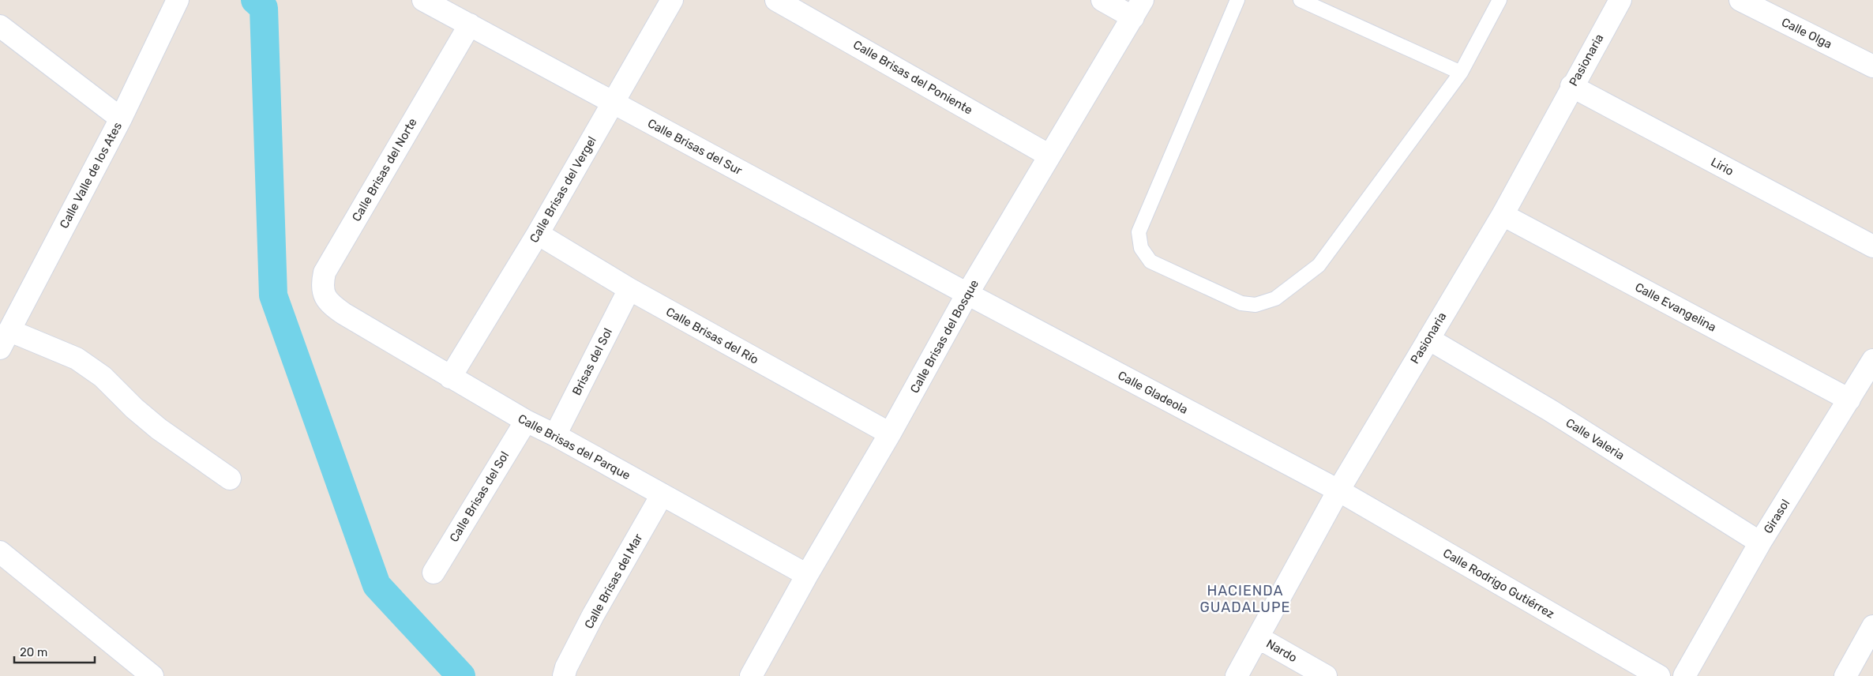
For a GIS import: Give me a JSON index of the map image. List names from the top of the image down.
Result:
{
  "streets": {
    "street": [
      "Calle Olga",
      "Pasionaria",
      "Calle Brisas del Poniente",
      "Calle Brisas del Sur",
      "Lirio",
      "Calle Brisas del Norte",
      "Calle Valle de los Ates",
      "Calle Brisas del Vergel",
      "Calle Evangelina",
      "Calle Brisas del Río",
      "Calle Brisas del Bosque",
      "Brisas del Sol",
      "Calle Gladeola",
      "Calle Valeria",
      "Calle Brisas del Parque",
      "Calle Brisas del Sol",
      "Girasol",
      "Calle Brisas del Mar",
      "Calle Rodrigo Gutiérrez",
      "Nardo"
    ]
  },
  "crossings": [
    ["Pasionaria", "Lirio"],
    ["Pasionaria", "Calle Evangelina"],
    ["Pasionaria", "Calle Gladeola"],
    ["Pasionaria", "Calle Valeria"],
    ["Pasionaria", "Calle Rodrigo Gutiérrez"],
    ["Pasionaria", "Nardo"],
    ["Calle Brisas del Poniente", "Calle Brisas del Bosque"],
    ["Calle Brisas del Sur", "Calle Brisas del Norte"],
    ["Calle Brisas del Sur", "Calle Brisas del Vergel"],
    ["Calle Brisas del Sur", "Calle Brisas del Bosque"],
    ["Calle Brisas del Sur", "Calle Gladeola"],
    ["Calle Brisas del Norte", "Calle Brisas del Parque"],
    ["Calle Brisas del Vergel", "Calle Brisas del Río"],
    ["Calle Brisas del Vergel", "Calle Brisas del Parque"],
    ["Calle Evangelina", "Girasol"],
    ["Calle Brisas del Río", "Calle Brisas del Bosque"],
    ["Calle Brisas del Río", "Brisas del Sol"],
    ["Calle Brisas del Bosque", "Calle Gladeola"],
    ["Calle Brisas del Bosque", "Calle Brisas del Parque"],
    ["Brisas del Sol", "Calle Brisas del Parque"],
    ["Calle Gladeola", "Calle Rodrigo Gutiérrez"],
    ["Calle Valeria", "Girasol"],
    ["Calle Brisas del Parque", "Calle Brisas del Sol"],
    ["Calle Brisas del Parque", "Calle Brisas del Mar"]
  ],
  "districts": ["HACIENDA GUADALUPE"],
  "scale_bar": "20 m"
}
